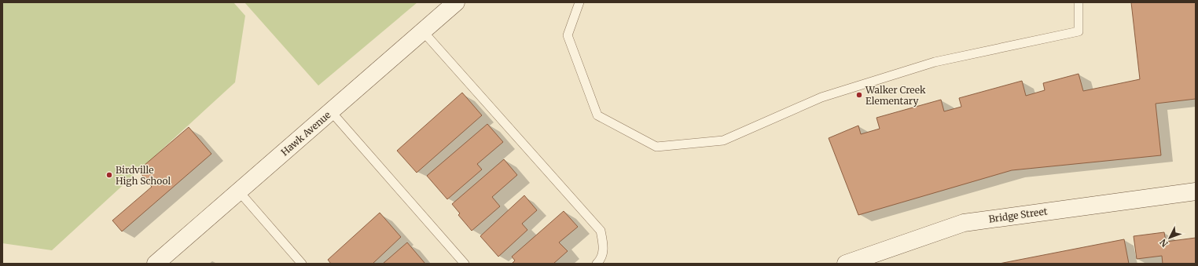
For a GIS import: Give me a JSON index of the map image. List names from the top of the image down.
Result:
{
  "streets": {
    "street": ["Hawk Avenue", "Bridge Street"]
  },
  "places": ["Walker Creek Elementary", "Birdville High School"],
  "north": "bottom left"
}
